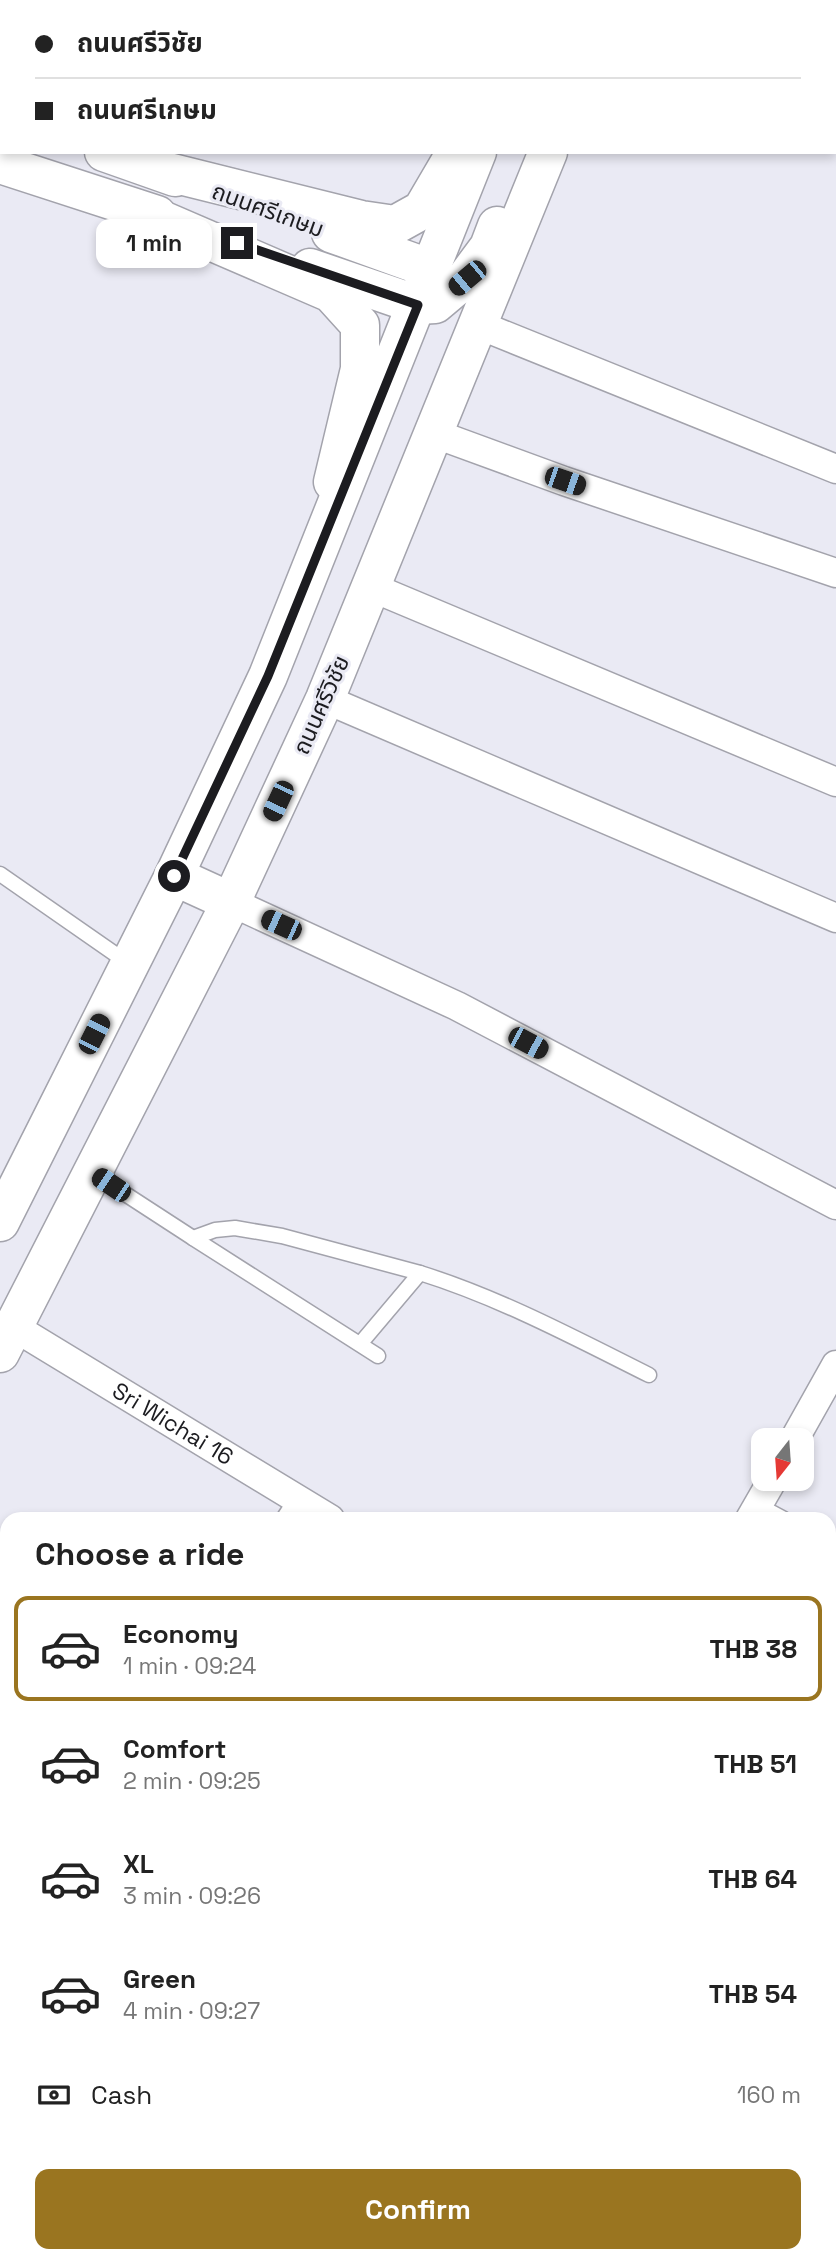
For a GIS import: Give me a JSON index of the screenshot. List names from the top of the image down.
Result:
{
  "streets": {
    "main road": ["ถนนศรีเกษม", "ถนนศรีวิชัย"],
    "street": ["Sri Wichai 16"]
  },
  "crossings": [
    ["ถนนศรีวิชัย", "Sri Wichai 16"]
  ],
  "north": "bottom",
  "page": {
    "banner": ["ถนนศรีวิชัย", "ถนนศรีเกษม"],
    "bubble": "1 min",
    "heading": "Choose a ride",
    "list": [
      {
        "name": "Economy",
        "note": "1 min · 09:24",
        "value": "THB 38"
      },
      {
        "name": "Comfort",
        "note": "2 min · 09:25",
        "value": "THB 51"
      },
      {
        "name": "XL",
        "note": "3 min · 09:26",
        "value": "THB 64"
      },
      {
        "name": "Green",
        "note": "4 min · 09:27",
        "value": "THB 54"
      }
    ],
    "pay": ["Cash", "160 m"],
    "buttons": "Confirm"
  }
}
